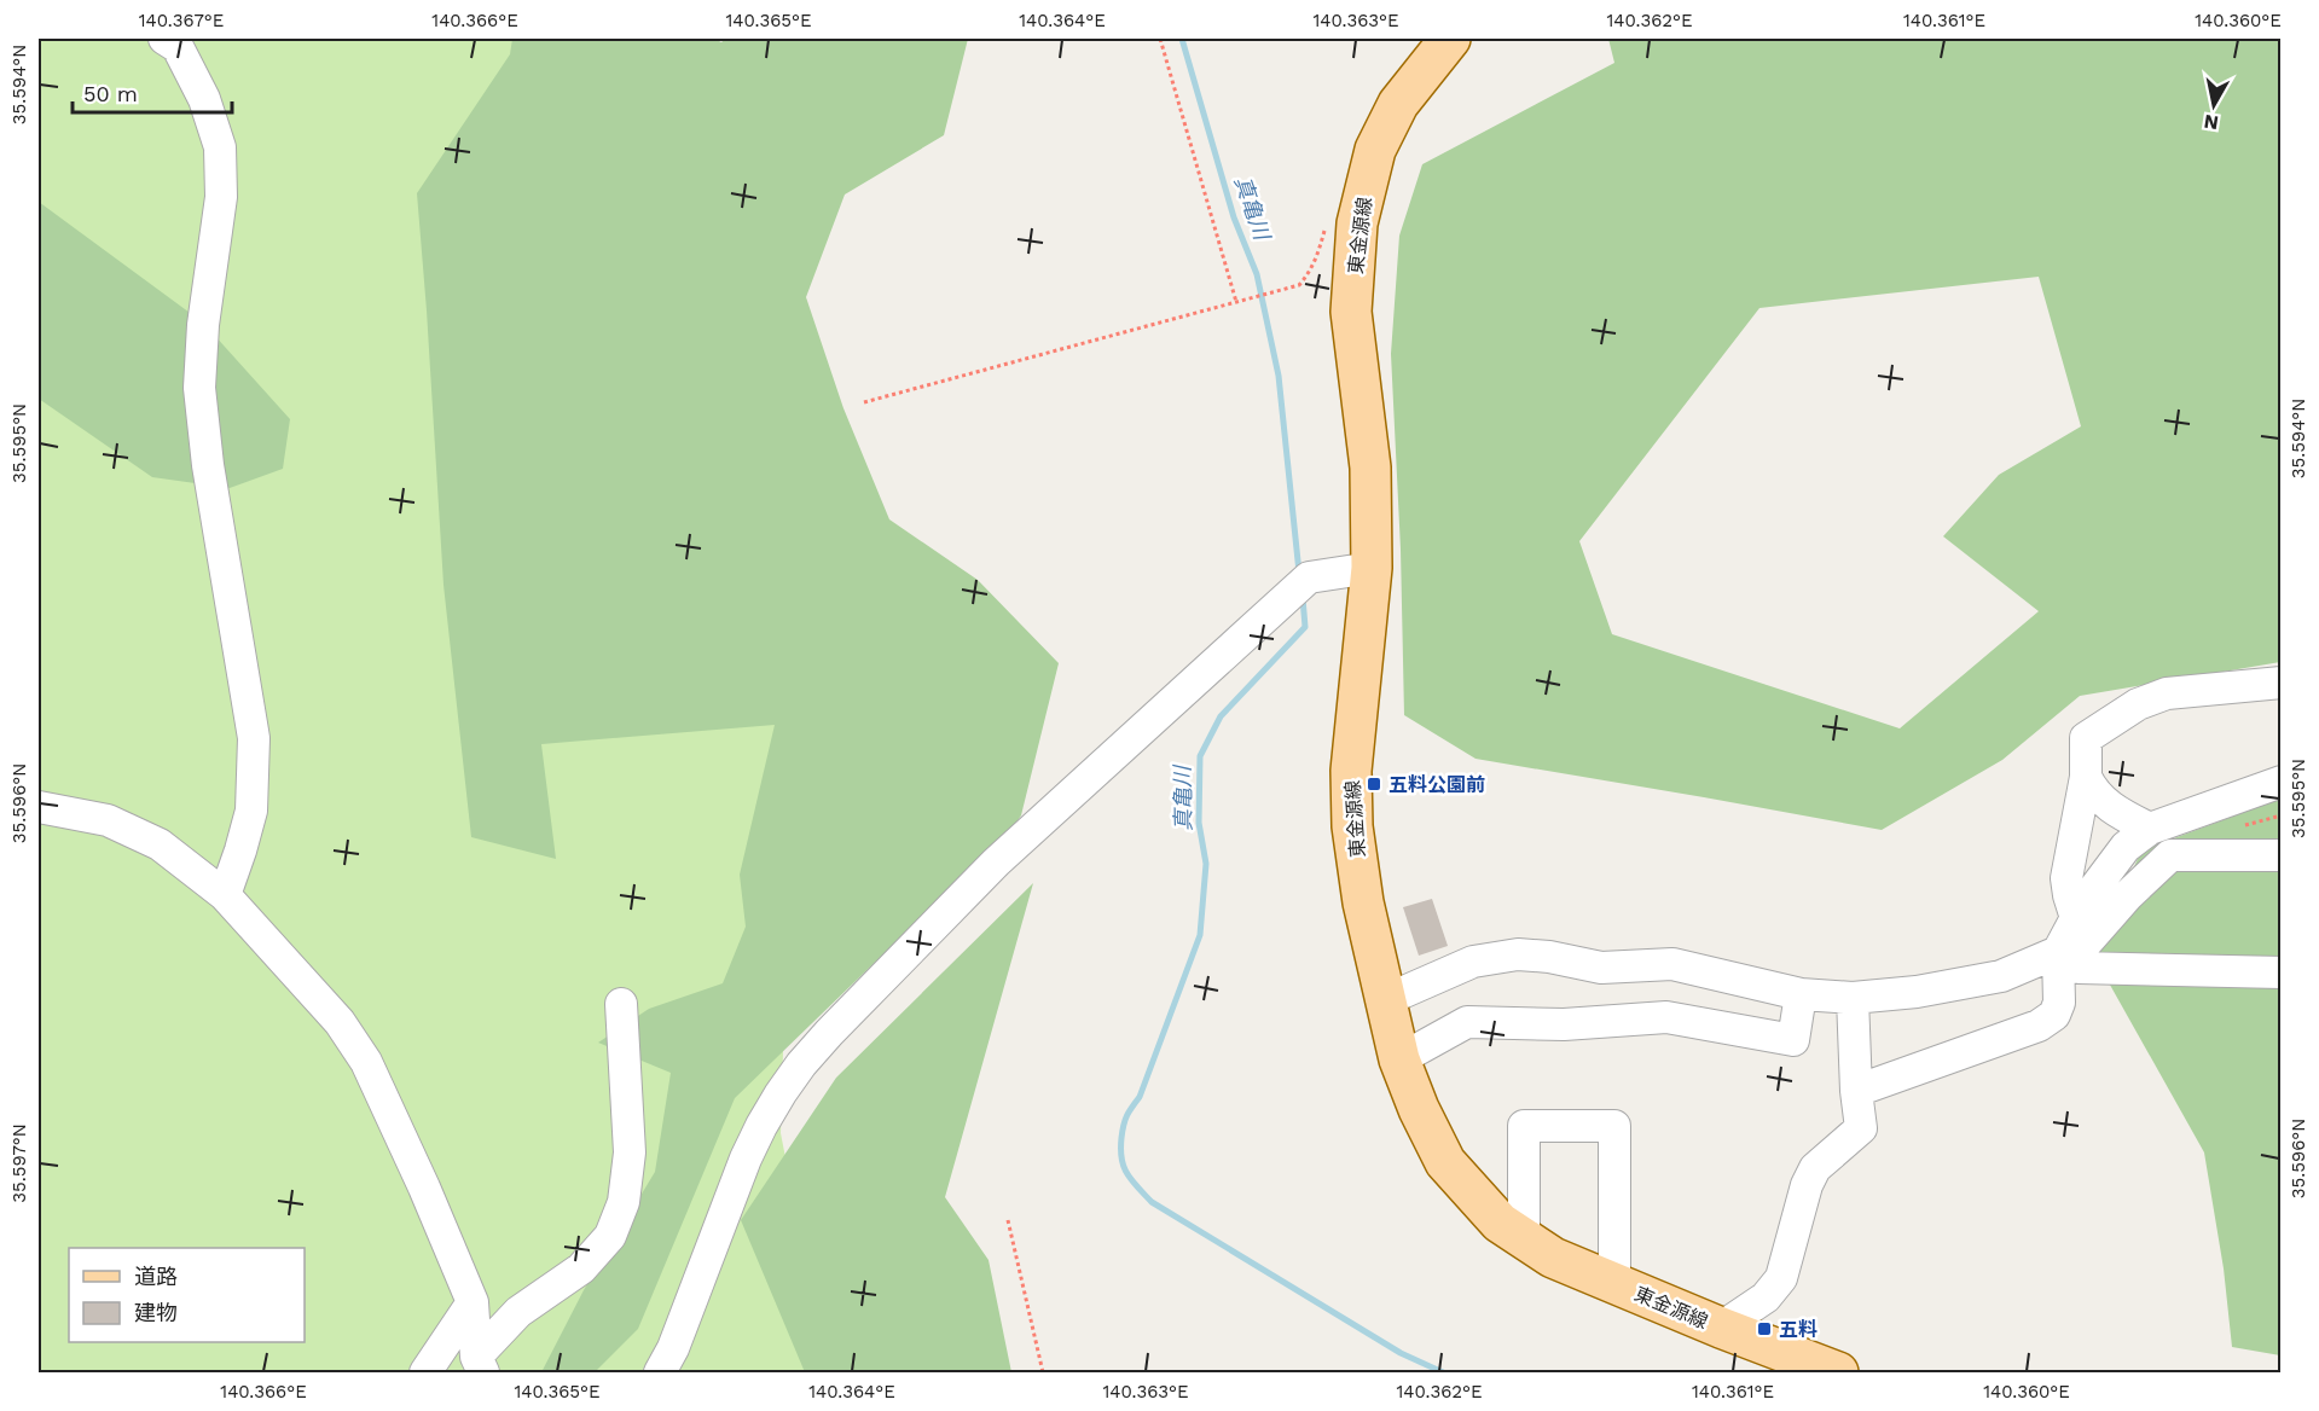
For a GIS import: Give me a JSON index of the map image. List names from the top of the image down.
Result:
{
  "streets": {
    "main road": ["東金源線"]
  },
  "water": ["真亀川"],
  "places": {
    "transit": ["五料公園前", "五料"]
  },
  "legend": ["道路", "建物"],
  "scale_bar": "50 m",
  "north": "bottom",
  "coordinates": [
    "140.367°E",
    "140.366°E",
    "140.365°E",
    "140.364°E",
    "140.363°E",
    "140.362°E",
    "140.361°E",
    "140.360°E",
    "35.594°N",
    "35.595°N",
    "35.596°N",
    "35.597°N"
  ]
}
